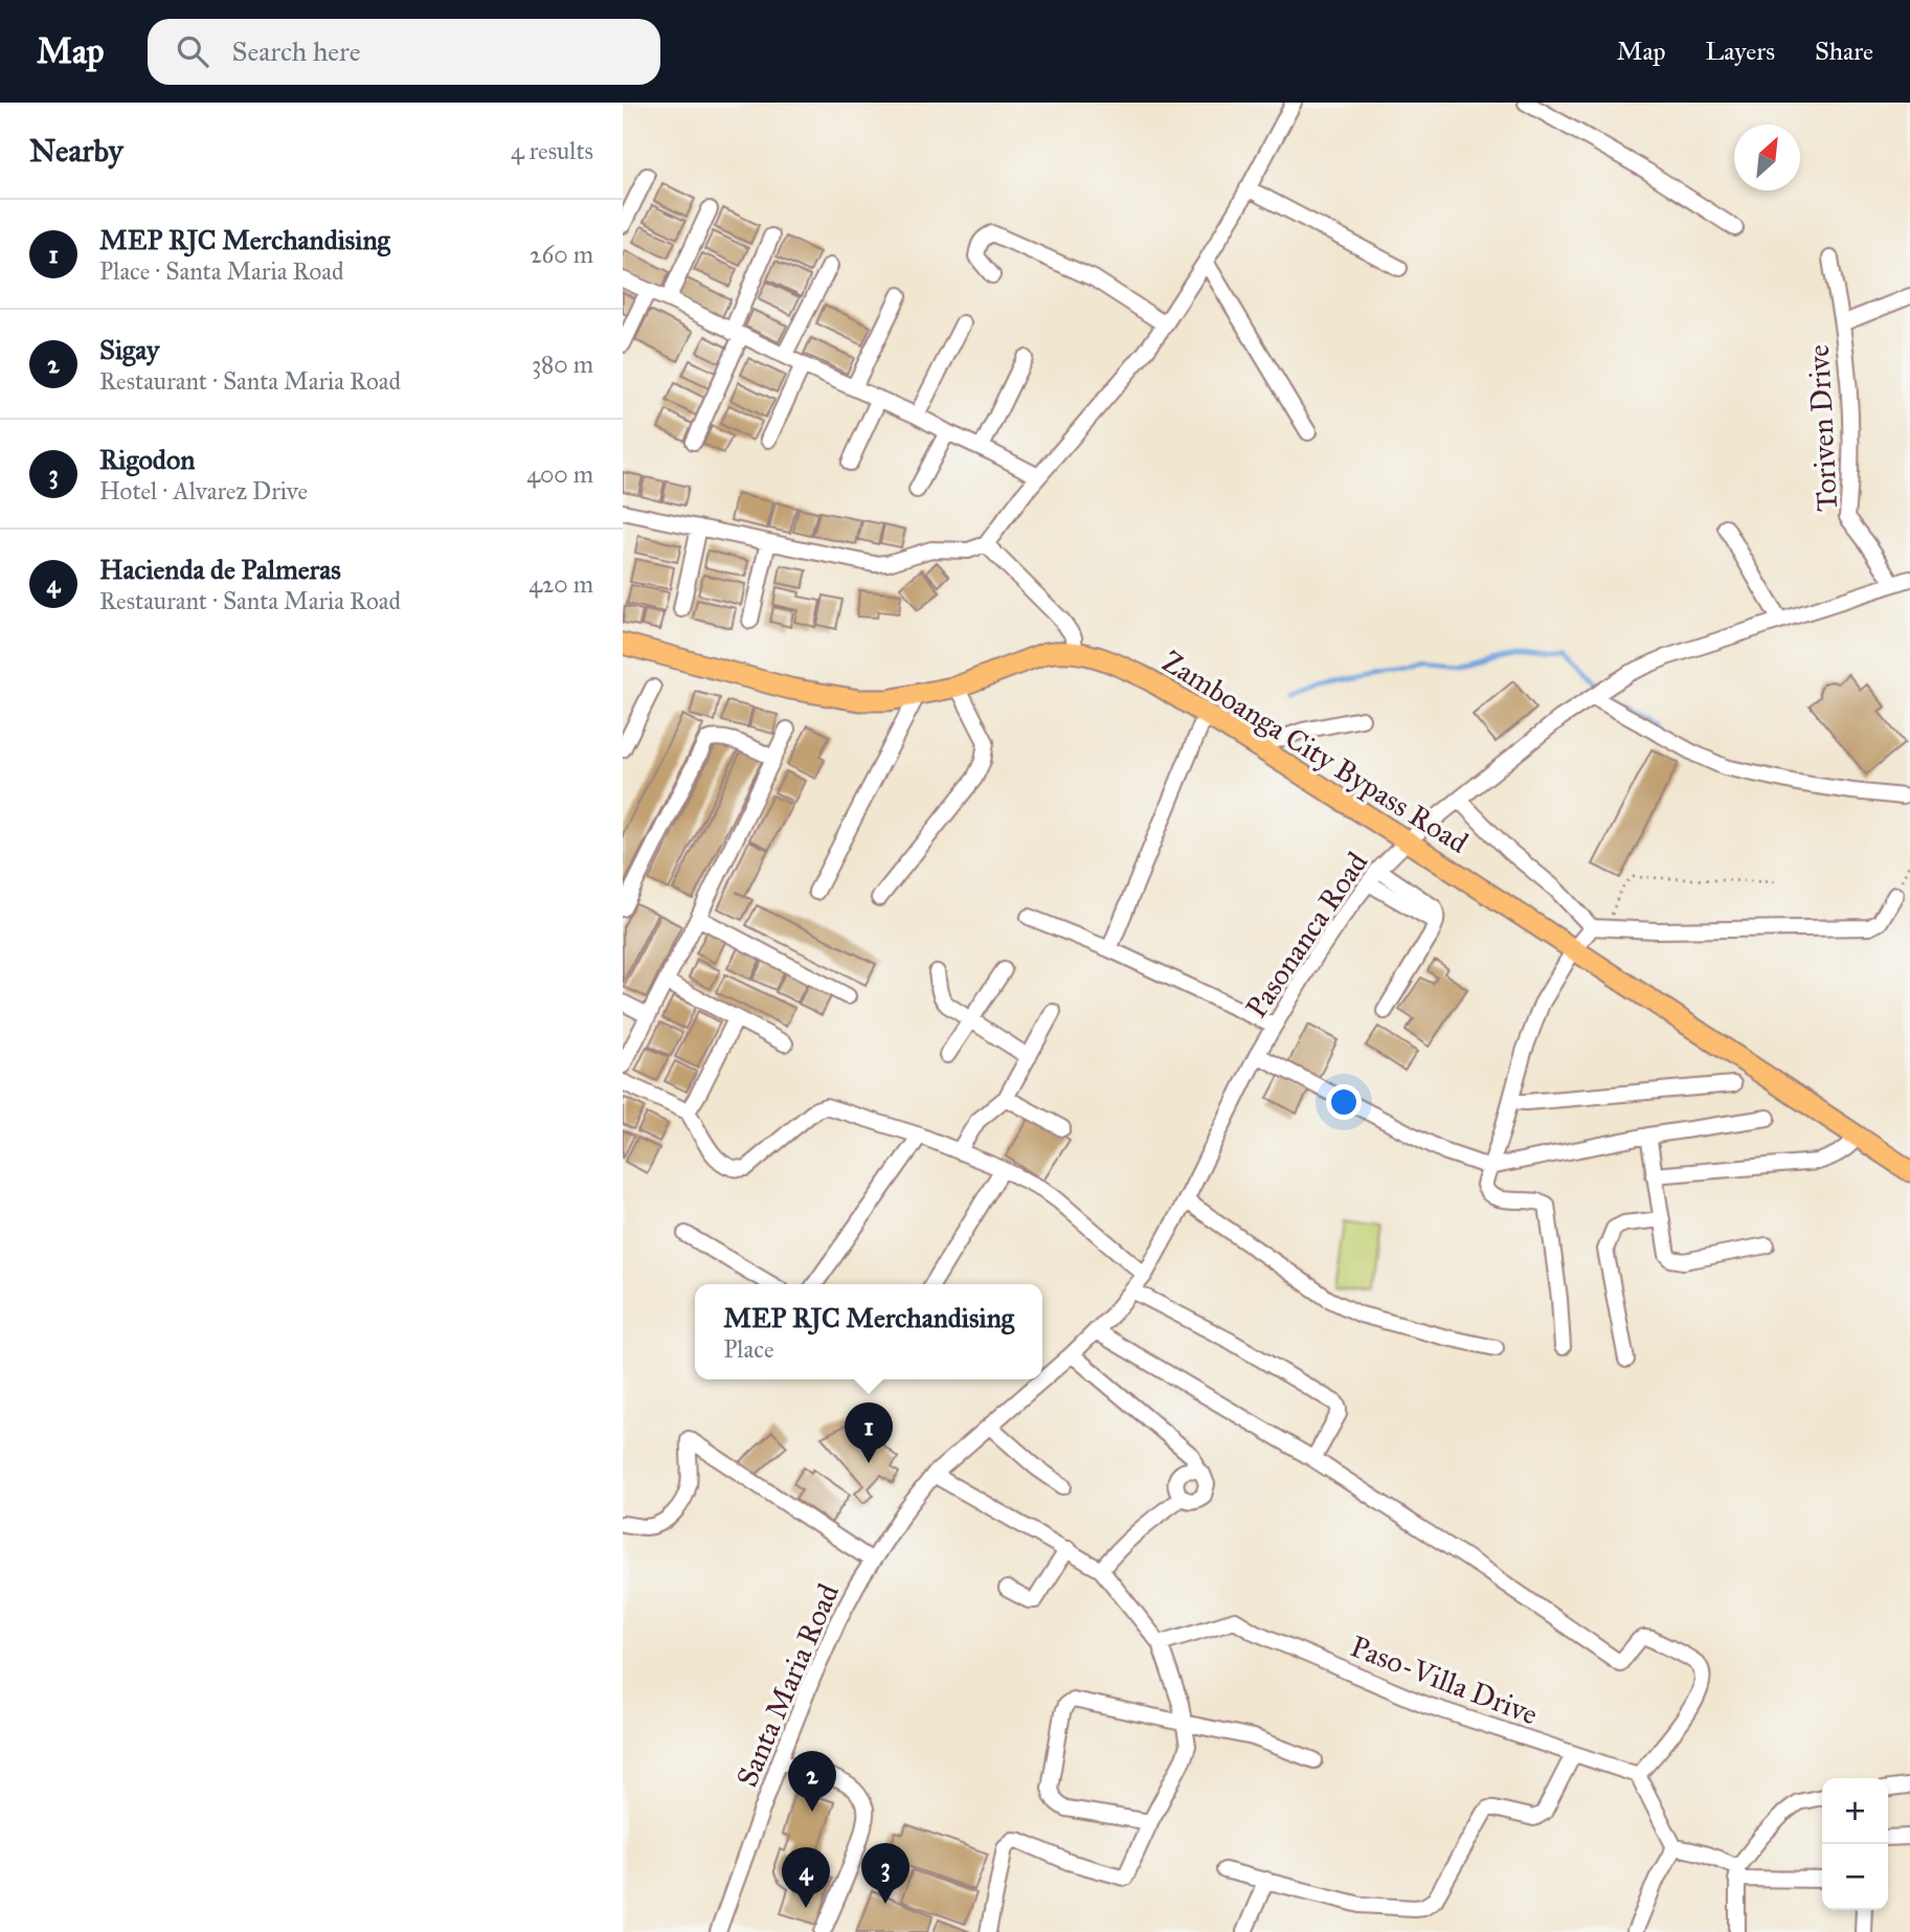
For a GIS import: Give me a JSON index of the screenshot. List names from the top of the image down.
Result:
{
  "streets": {
    "main road": ["Zamboanga City Bypass Road"],
    "street": [
      "Toriven Drive",
      "Pasonanca Road",
      "Paso-Villa Drive",
      "Santa Maria Road"
    ]
  },
  "crossings": [
    ["Toriven Drive", "Pasonanca Road"],
    ["Zamboanga City Bypass Road", "Pasonanca Road"],
    ["Pasonanca Road", "Santa Maria Road"]
  ],
  "north": "top right",
  "page": {
    "header": "Map",
    "search": "Search here",
    "nav": ["Map", "Layers", "Share"],
    "heading": ["Nearby", "4 results"],
    "list": [
      {
        "mark": "1",
        "name": "MEP RJC Merchandising",
        "note": "Place · Santa Maria Road",
        "value": "260 m"
      },
      {
        "mark": "2",
        "name": "Sigay",
        "note": "Restaurant · Santa Maria Road",
        "value": "380 m"
      },
      {
        "mark": "3",
        "name": "Rigodon",
        "note": "Hotel · Alvarez Drive",
        "value": "400 m"
      },
      {
        "mark": "4",
        "name": "Hacienda de Palmeras",
        "note": "Restaurant · Santa Maria Road",
        "value": "420 m"
      }
    ],
    "popup": ["MEP RJC Merchandising", "Place"],
    "pins": [
      "1",
      "2",
      "3",
      "4"
    ],
    "map_buttons": ["+", "−"]
  }
}
